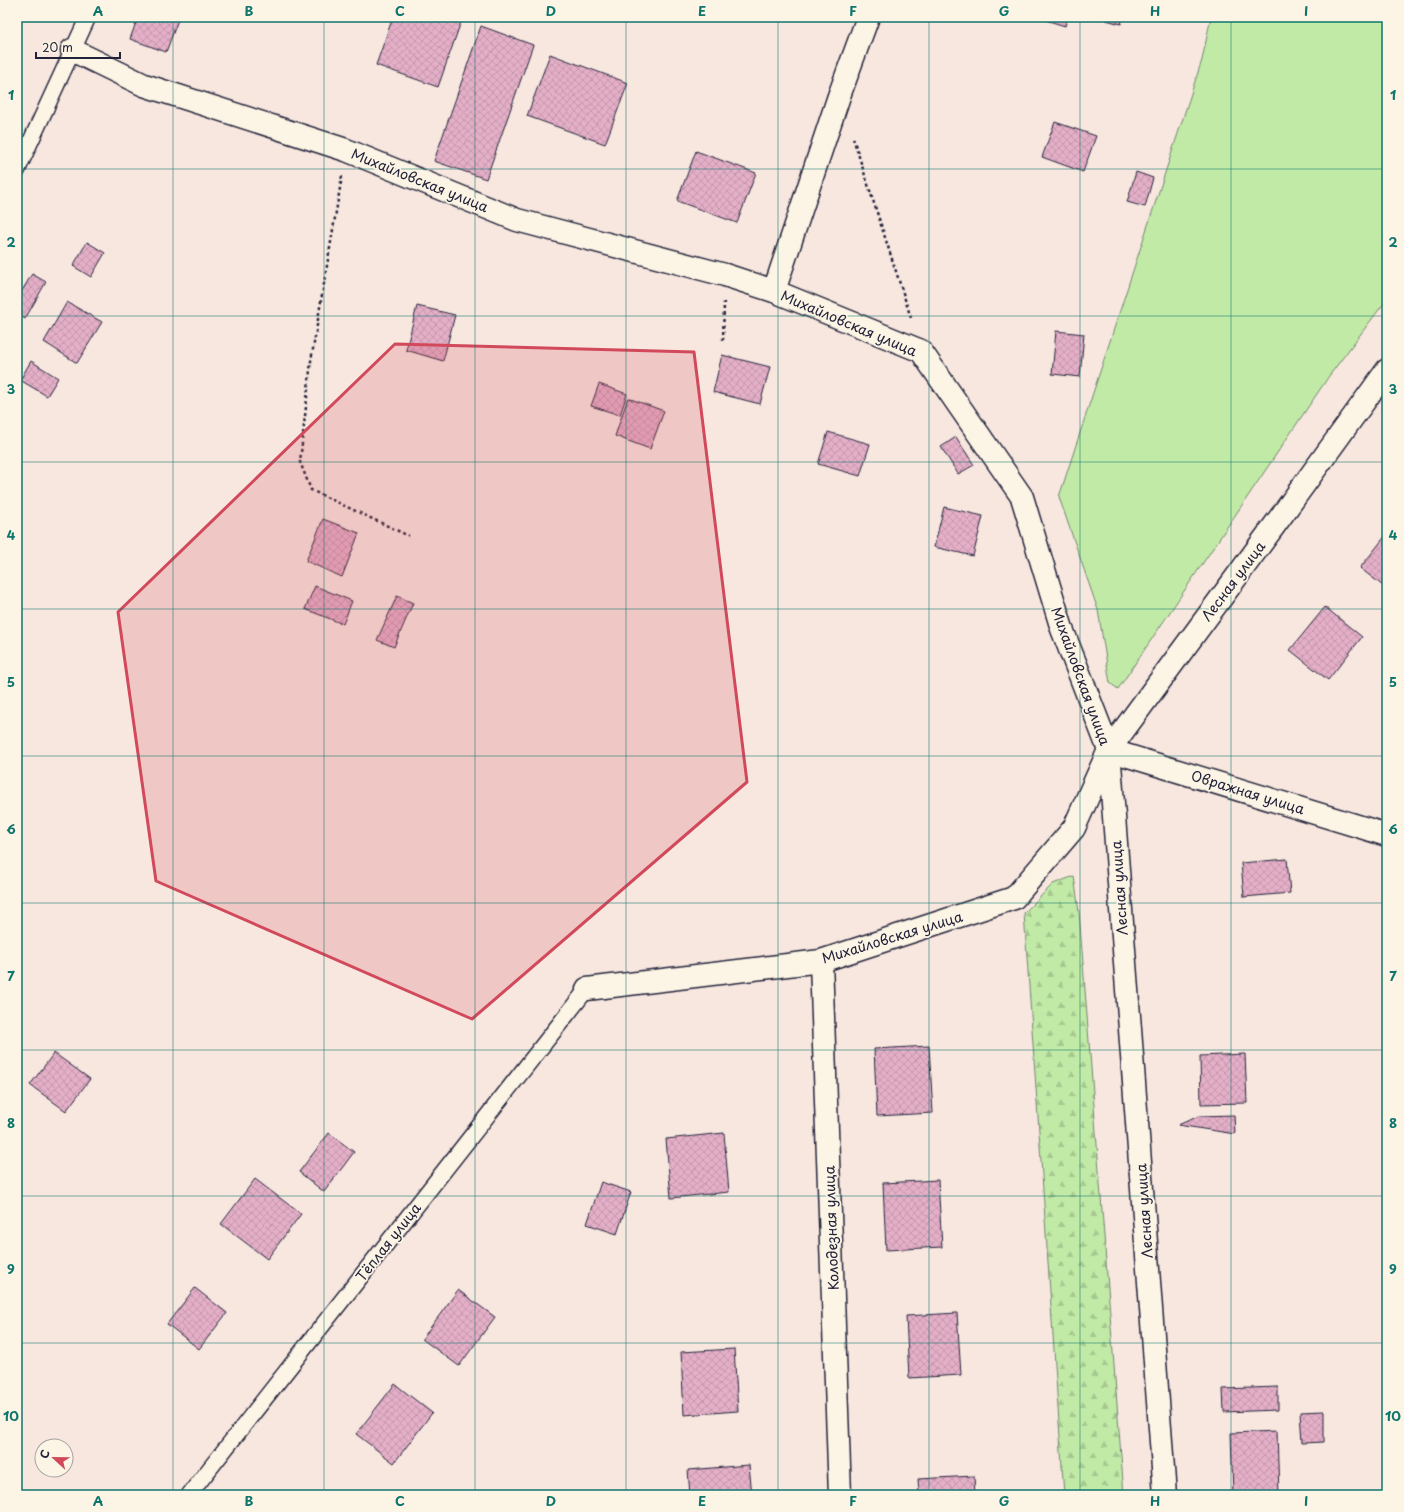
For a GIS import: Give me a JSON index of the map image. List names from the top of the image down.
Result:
{
  "streets": {
    "street": [
      "Михайловская улица",
      "Лесная улица",
      "Овражная улица",
      "Колодезная улица"
    ],
    "lane": ["Тёплая улица"]
  },
  "crossings": [
    ["Михайловская улица", "Лесная улица"],
    ["Михайловская улица", "Овражная улица"],
    ["Михайловская улица", "Колодезная улица"],
    ["Михайловская улица", "Тёплая улица"],
    ["Лесная улица", "Овражная улица"]
  ],
  "scale_bar": "20 m",
  "north": "left",
  "grid": {
    "columns": [
      "A",
      "B",
      "C",
      "D",
      "E",
      "F",
      "G",
      "H",
      "I"
    ],
    "rows": [
      "1",
      "2",
      "3",
      "4",
      "5",
      "6",
      "7",
      "8",
      "9",
      "10"
    ]
  }
}
